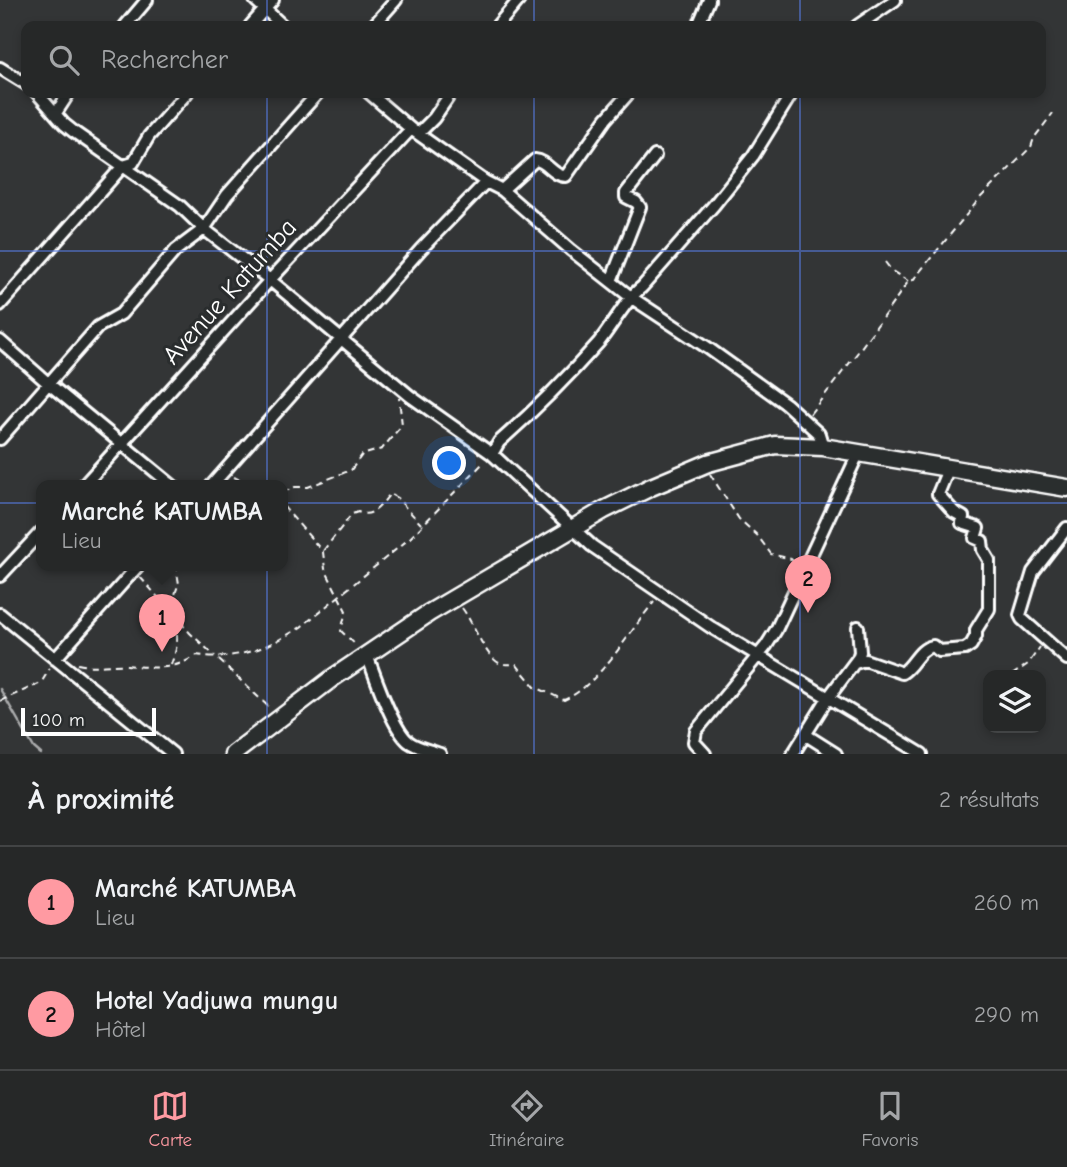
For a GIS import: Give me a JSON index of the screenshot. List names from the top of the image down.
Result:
{
  "streets": {
    "street": ["Avenue Katumba"]
  },
  "scale_bar": "100 m",
  "page": {
    "search": "Rechercher",
    "popup": ["Marché KATUMBA", "Lieu"],
    "pins": ["2", "1"],
    "scale": "100 m",
    "heading": ["À proximité", "2 résultats"],
    "list": [
      {
        "mark": "1",
        "name": "Marché KATUMBA",
        "note": "Lieu",
        "value": "260 m"
      },
      {
        "mark": "2",
        "name": "Hotel Yadjuwa mungu",
        "note": "Hôtel",
        "value": "290 m"
      }
    ],
    "nav": ["Carte", "Itinéraire", "Favoris"]
  }
}
